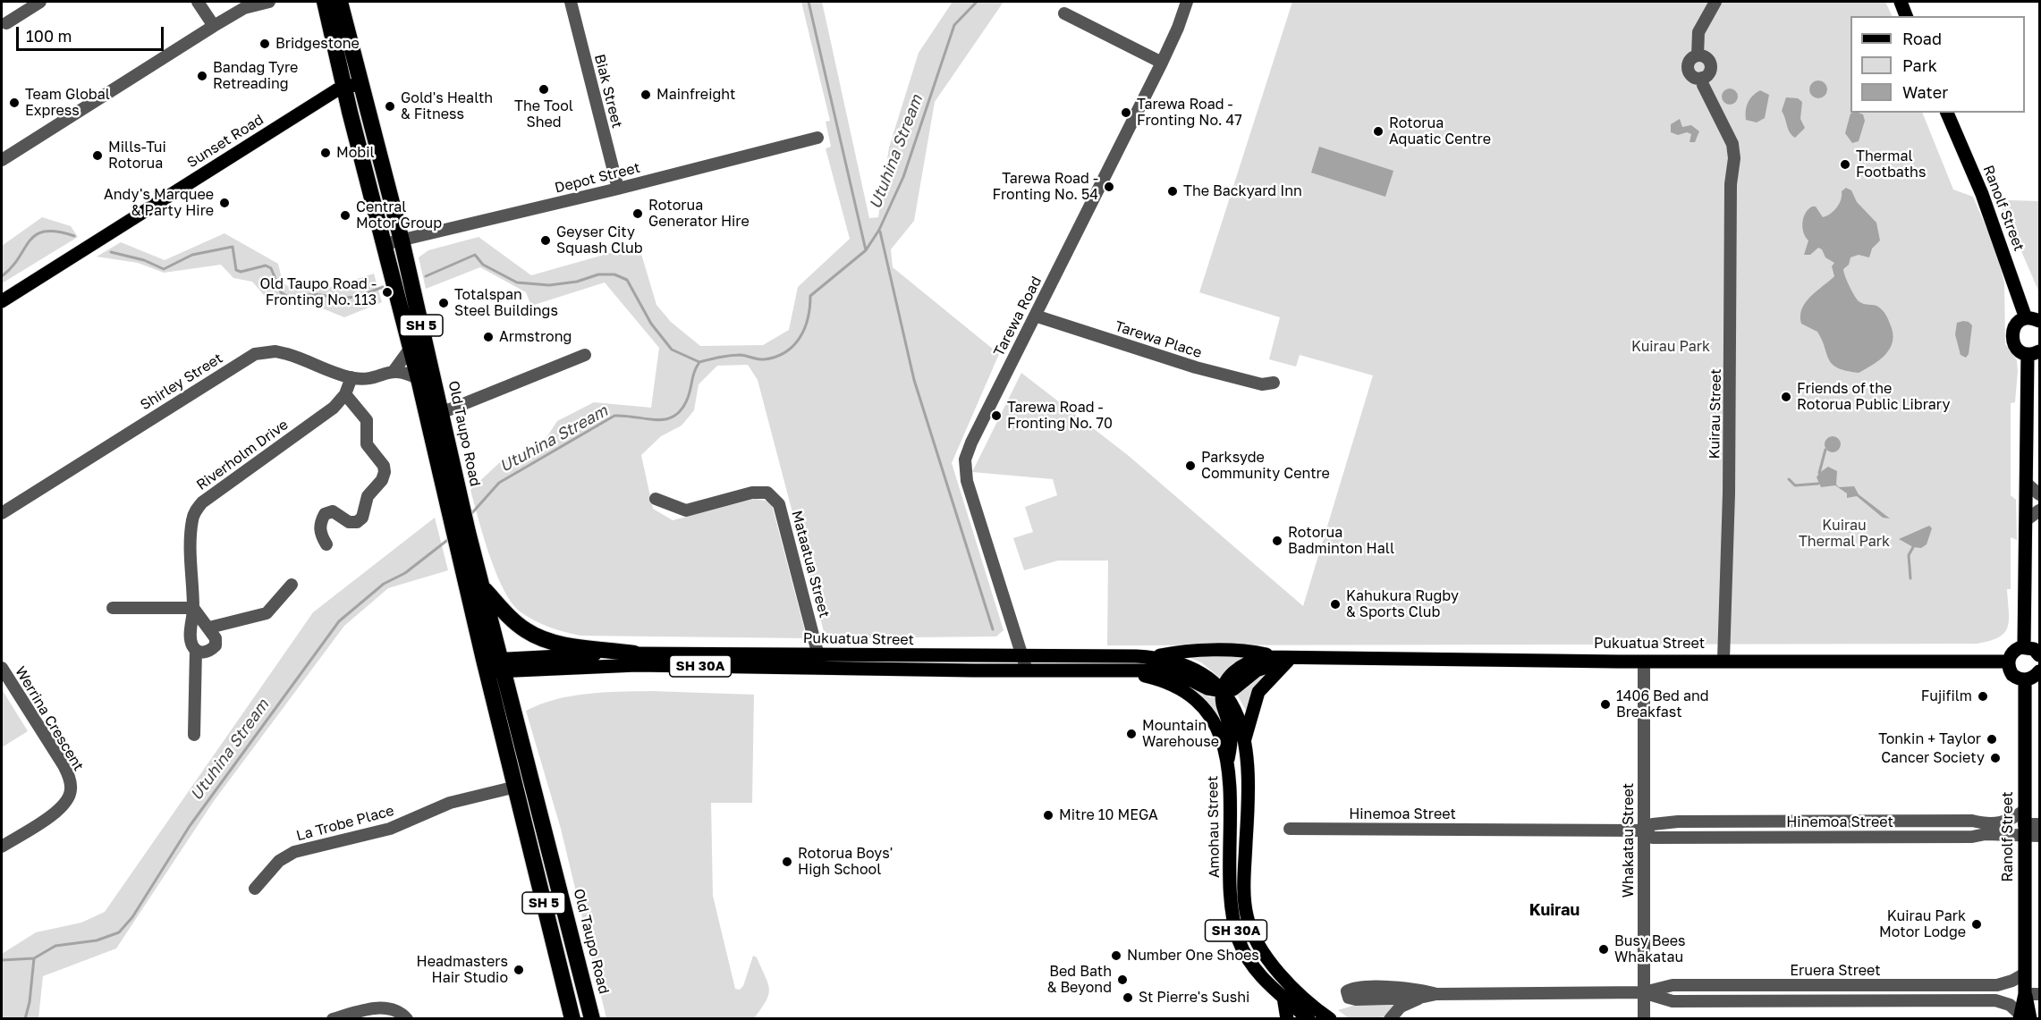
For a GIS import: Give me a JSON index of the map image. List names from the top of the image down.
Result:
{
  "streets": {
    "highway": ["SH 5", "Old Taupo Road"],
    "main road": [
      "Sunset Road",
      "Ranolf Street",
      "Pukuatua Street",
      "SH 30A",
      "Amohau Street"
    ],
    "street": [
      "Biak Street",
      "Depot Street",
      "Tarewa Road",
      "Tarewa Place",
      "Shirley Street",
      "Kuirau Street",
      "Riverholm Drive",
      "Mataatua Street",
      "Werrina Crescent",
      "Hinemoa Street",
      "La Trobe Place",
      "Whakatau Street",
      "Eruera Street"
    ]
  },
  "crossings": [
    ["Biak Street", "Depot Street"],
    ["Sunset Road", "Old Taupo Road"],
    ["Depot Street", "Old Taupo Road"],
    ["Ranolf Street", "Hinemoa Street"],
    ["Ranolf Street", "Eruera Street"],
    ["Tarewa Road", "Tarewa Place"],
    ["Tarewa Road", "Pukuatua Street"],
    ["Shirley Street", "Riverholm Drive"],
    ["Kuirau Street", "Pukuatua Street"],
    ["Old Taupo Road", "Pukuatua Street"],
    ["Old Taupo Road", "La Trobe Place"],
    ["Mataatua Street", "Pukuatua Street"],
    ["Pukuatua Street", "Amohau Street"],
    ["Pukuatua Street", "Whakatau Street"],
    ["Hinemoa Street", "Whakatau Street"],
    ["Whakatau Street", "Eruera Street"]
  ],
  "districts": ["Kuirau"],
  "water": ["Utuhina Stream"],
  "parks": ["Kuirau Park", "Kuirau Thermal Park"],
  "places": [
    "Bridgestone",
    "Bandag Tyre Retreading",
    "The Tool Shed",
    "Mainfreight",
    "Team Global Express",
    "Gold's Health & Fitness",
    "Tarewa Road - Fronting No. 47",
    "Rotorua Aquatic Centre",
    "Mobil",
    "Mills-Tui Rotorua",
    "Thermal Footbaths",
    "Tarewa Road - Fronting No. 54",
    "The Backyard Inn",
    "Andy's Marquee & Party Hire",
    "Rotorua Generator Hire",
    "Central Motor Group",
    "Geyser City Squash Club",
    "Old Taupo Road - Fronting No. 113",
    "Totalspan Steel Buildings",
    "Armstrong",
    "Friends of the Rotorua Public Library",
    "Tarewa Road - Fronting No. 70",
    "Parksyde Community Centre",
    "Rotorua Badminton Hall",
    "Kahukura Rugby & Sports Club",
    "Fujifilm",
    "1406 Bed and Breakfast",
    "Mountain Warehouse",
    "Tonkin + Taylor",
    "Cancer Society",
    "Mitre 10 MEGA",
    "Rotorua Boys' High School",
    "Kuirau Park Motor Lodge",
    "Busy Bees Whakatau",
    "Number One Shoes",
    "Headmasters Hair Studio",
    "Bed Bath & Beyond",
    "St Pierre's Sushi"
  ],
  "legend": ["Road", "Park", "Water"],
  "scale_bar": "100 m"
}
